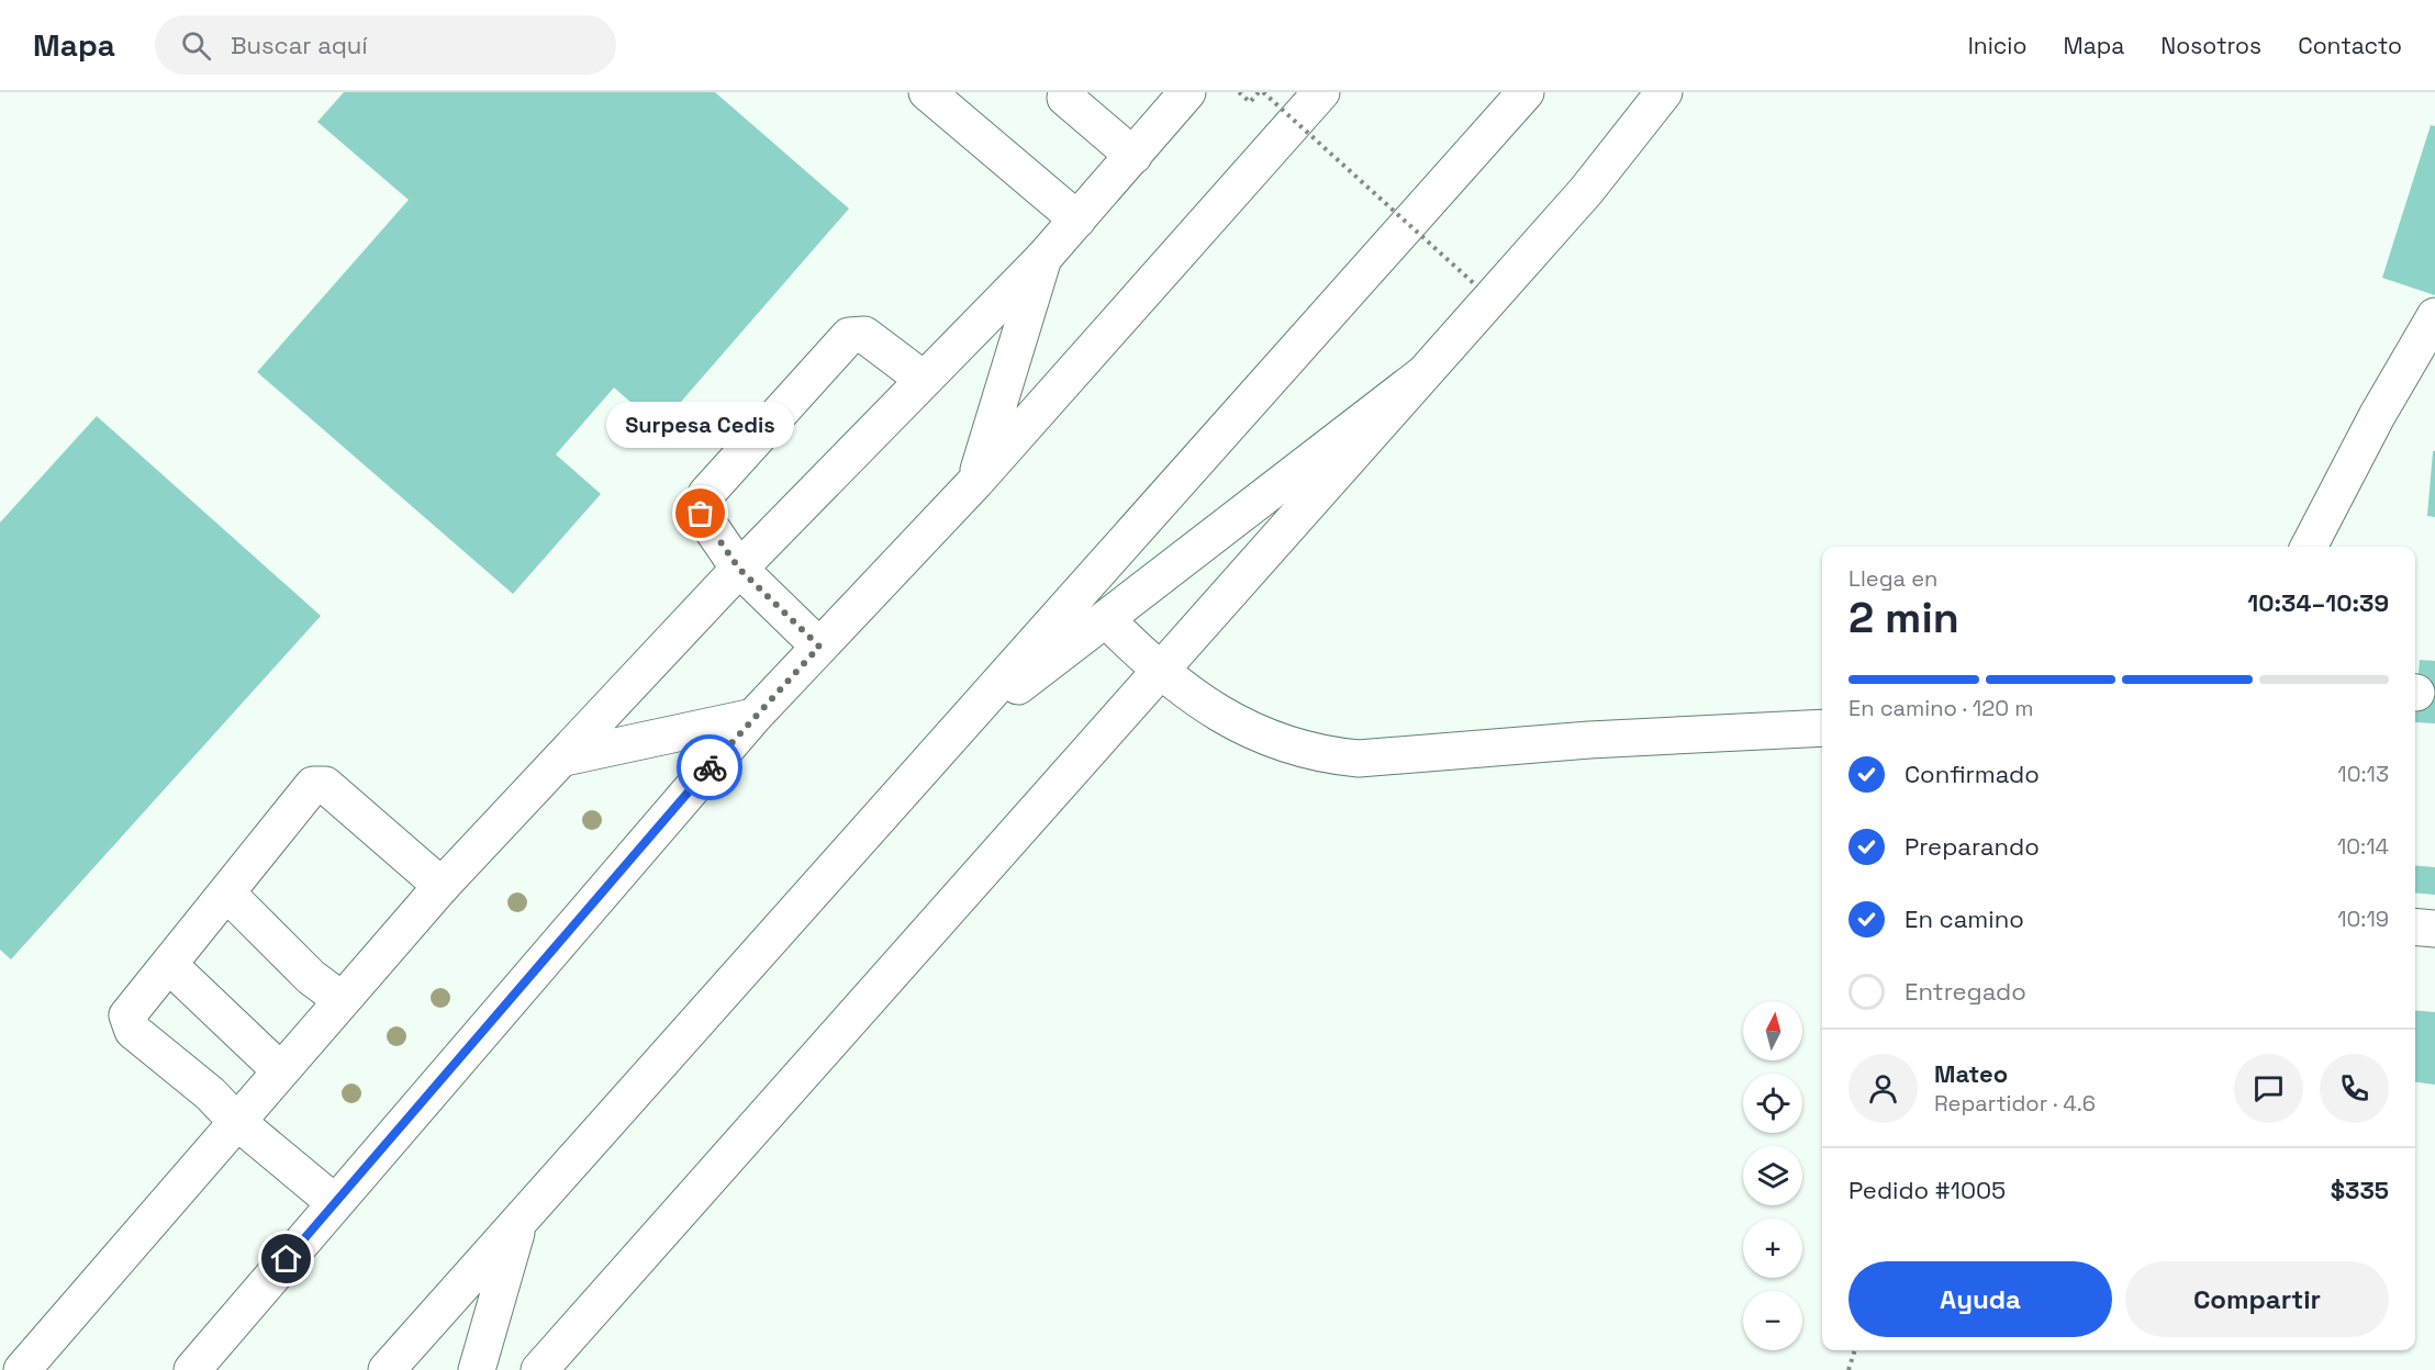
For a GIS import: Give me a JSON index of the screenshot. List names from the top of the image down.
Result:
{
  "places": ["Surpesa Cedis"],
  "north": "top",
  "page": {
    "header": "Mapa",
    "search": "Buscar aquí",
    "nav": [
      "Inicio",
      "Mapa",
      "Nosotros",
      "Contacto"
    ],
    "bubble": "Surpesa Cedis",
    "heading": ["2 min", "Llega en", "10:34–10:39"],
    "panel": [
      "Mateo",
      "Repartidor · 4.6",
      "Pedido #1005",
      "$335"
    ],
    "bar": "En camino · 120 m",
    "list": [
      ["Confirmado", "10:13"],
      ["Preparando", "10:14"],
      ["En camino", "10:19"],
      "Entregado"
    ],
    "map_buttons": ["+", "−"],
    "buttons": ["Ayuda", "Compartir"]
  }
}
